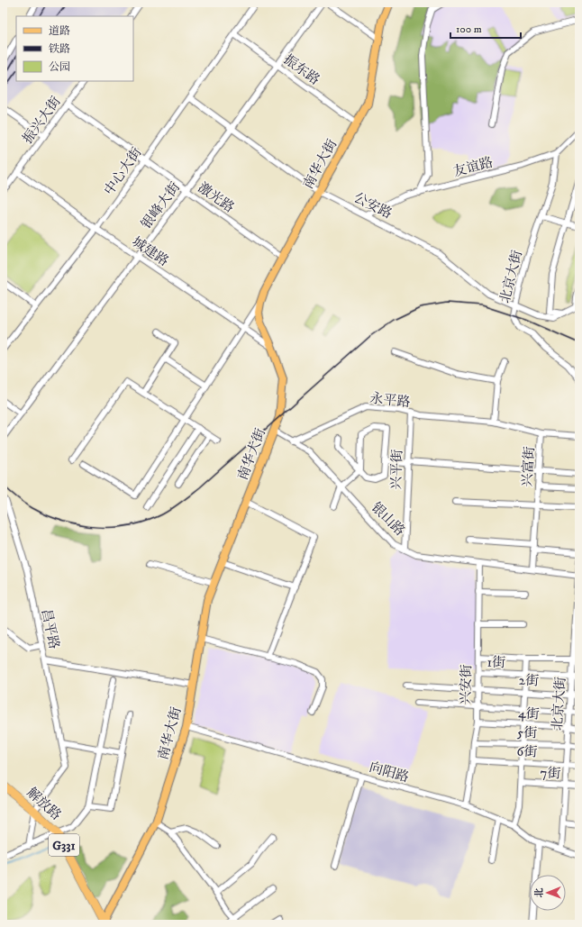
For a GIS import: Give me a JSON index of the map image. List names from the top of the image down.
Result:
{
  "streets": {
    "highway": ["解放路", "G331"],
    "main road": ["南华大街"],
    "street": [
      "振东路",
      "振兴大街",
      "友谊路",
      "中心大街",
      "激光路",
      "银峰大街",
      "公安路",
      "城建路",
      "北京大街",
      "永平路",
      "兴富街",
      "兴平街",
      "银山路",
      "昌平路",
      "1街",
      "2街",
      "兴安街",
      "4街",
      "5街",
      "6街",
      "向阳路",
      "7街"
    ]
  },
  "crossings": [
    ["振东路", "南华大街"],
    ["振东路", "中心大街"],
    ["振东路", "银峰大街"],
    ["振兴大街", "激光路"],
    ["振兴大街", "城建路"],
    ["南华大街", "激光路"],
    ["南华大街", "公安路"],
    ["南华大街", "城建路"],
    ["南华大街", "银山路"],
    ["南华大街", "向阳路"],
    ["南华大街", "解放路"],
    ["友谊路", "公安路"],
    ["友谊路", "北京大街"],
    ["中心大街", "激光路"],
    ["中心大街", "公安路"],
    ["中心大街", "城建路"],
    ["激光路", "银峰大街"],
    ["银峰大街", "公安路"],
    ["银峰大街", "城建路"],
    ["公安路", "北京大街"],
    ["北京大街", "银山路"],
    ["北京大街", "1街"],
    ["北京大街", "2街"],
    ["北京大街", "4街"],
    ["北京大街", "5街"],
    ["北京大街", "6街"],
    ["北京大街", "向阳路"],
    ["北京大街", "7街"],
    ["永平路", "兴富街"],
    ["永平路", "兴平街"],
    ["永平路", "银山路"],
    ["兴富街", "银山路"],
    ["兴平街", "银山路"],
    ["银山路", "兴安街"],
    ["昌平路", "解放路"],
    ["1街", "兴安街"],
    ["2街", "兴安街"],
    ["兴安街", "4街"],
    ["兴安街", "5街"],
    ["兴安街", "6街"],
    ["兴安街", "向阳路"]
  ],
  "legend": ["道路", "铁路", "公园"],
  "scale_bar": "100 m",
  "north": "left"
}
